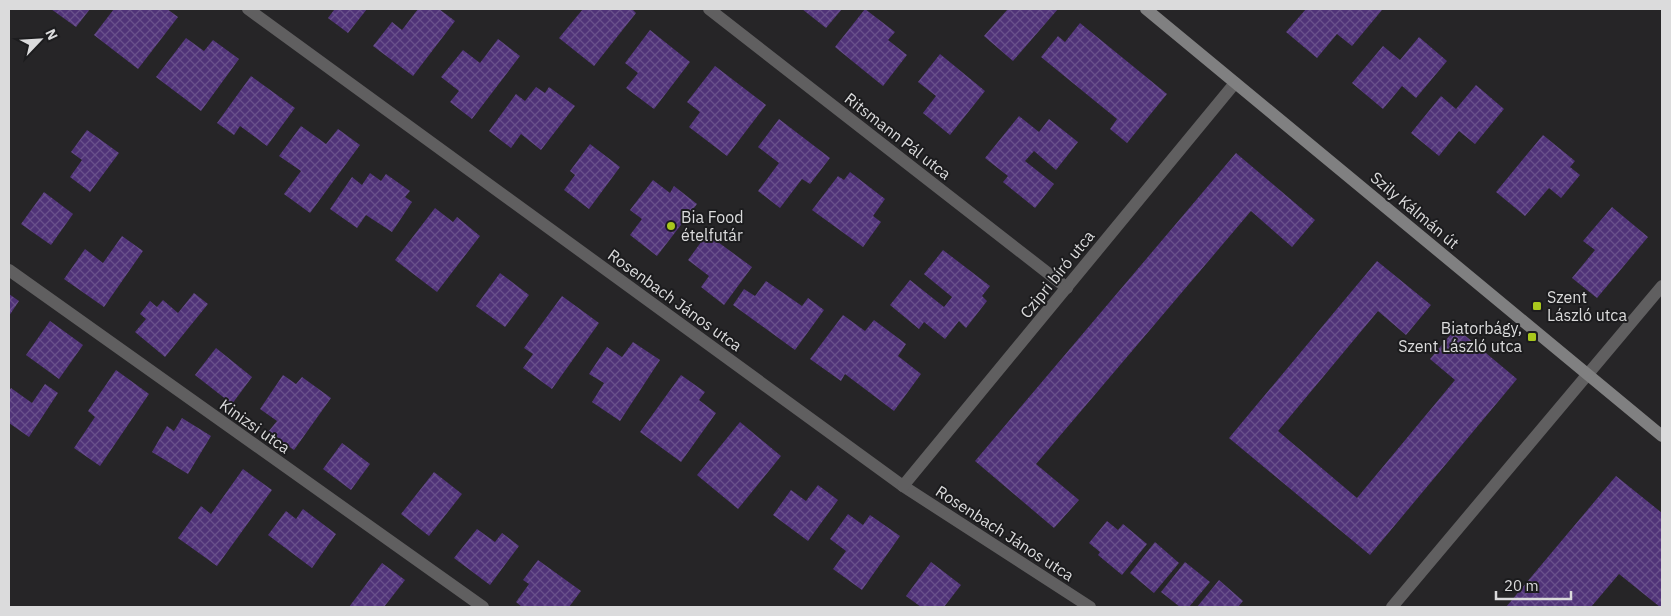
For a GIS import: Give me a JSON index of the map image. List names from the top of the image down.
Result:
{
  "streets": {
    "street": [
      "Ritsmann Pál utca",
      "Szily Kálmán út",
      "Czipri bíró utca",
      "Rosenbach János utca",
      "Kinizsi utca"
    ]
  },
  "crossings": [
    ["Ritsmann Pál utca", "Czipri bíró utca"],
    ["Szily Kálmán út", "Czipri bíró utca"],
    ["Czipri bíró utca", "Rosenbach János utca"]
  ],
  "places": {
    "other": ["Bia Food ételfutár"],
    "transit": ["Szent László utca", "Biatorbágy, Szent László utca"]
  },
  "scale_bar": "20 m",
  "north": "top right"
}
